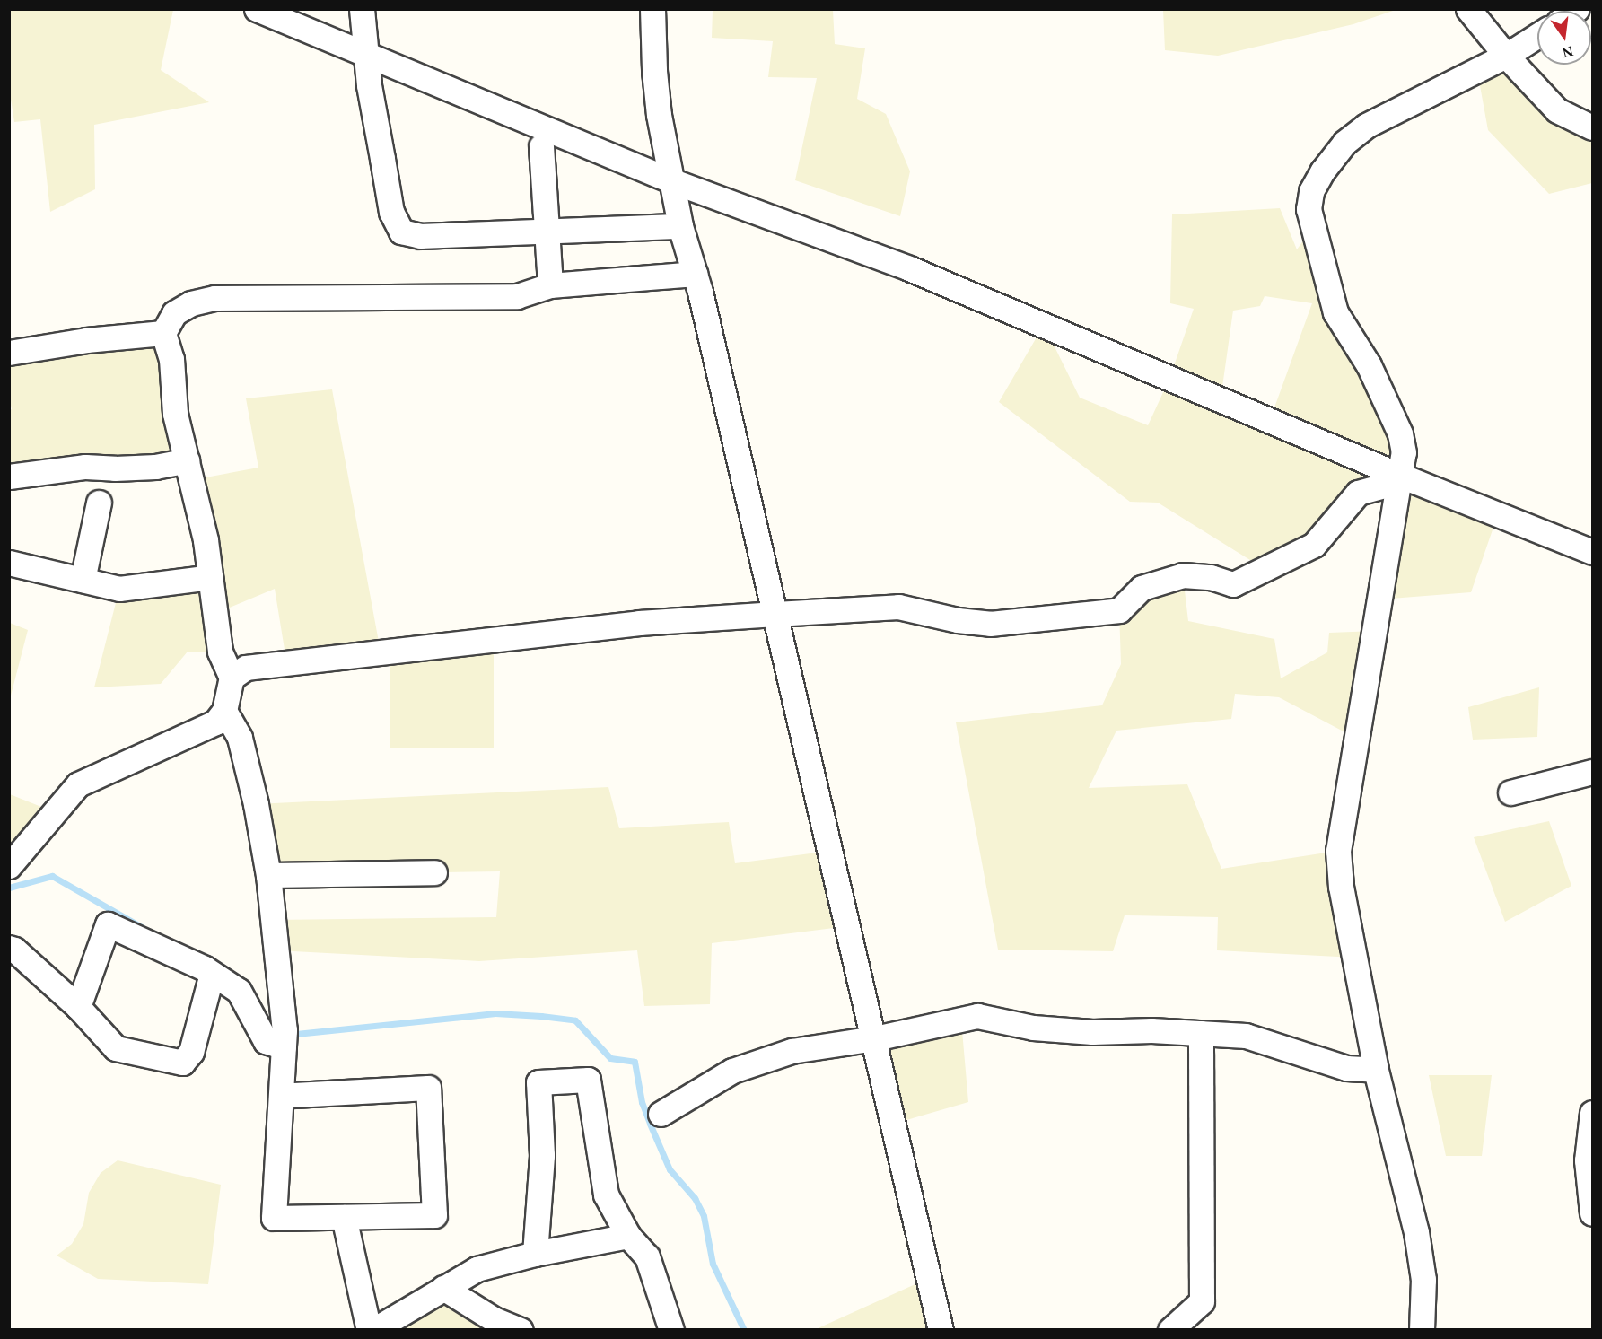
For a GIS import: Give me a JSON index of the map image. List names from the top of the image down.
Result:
{
  "north": "bottom"
}
